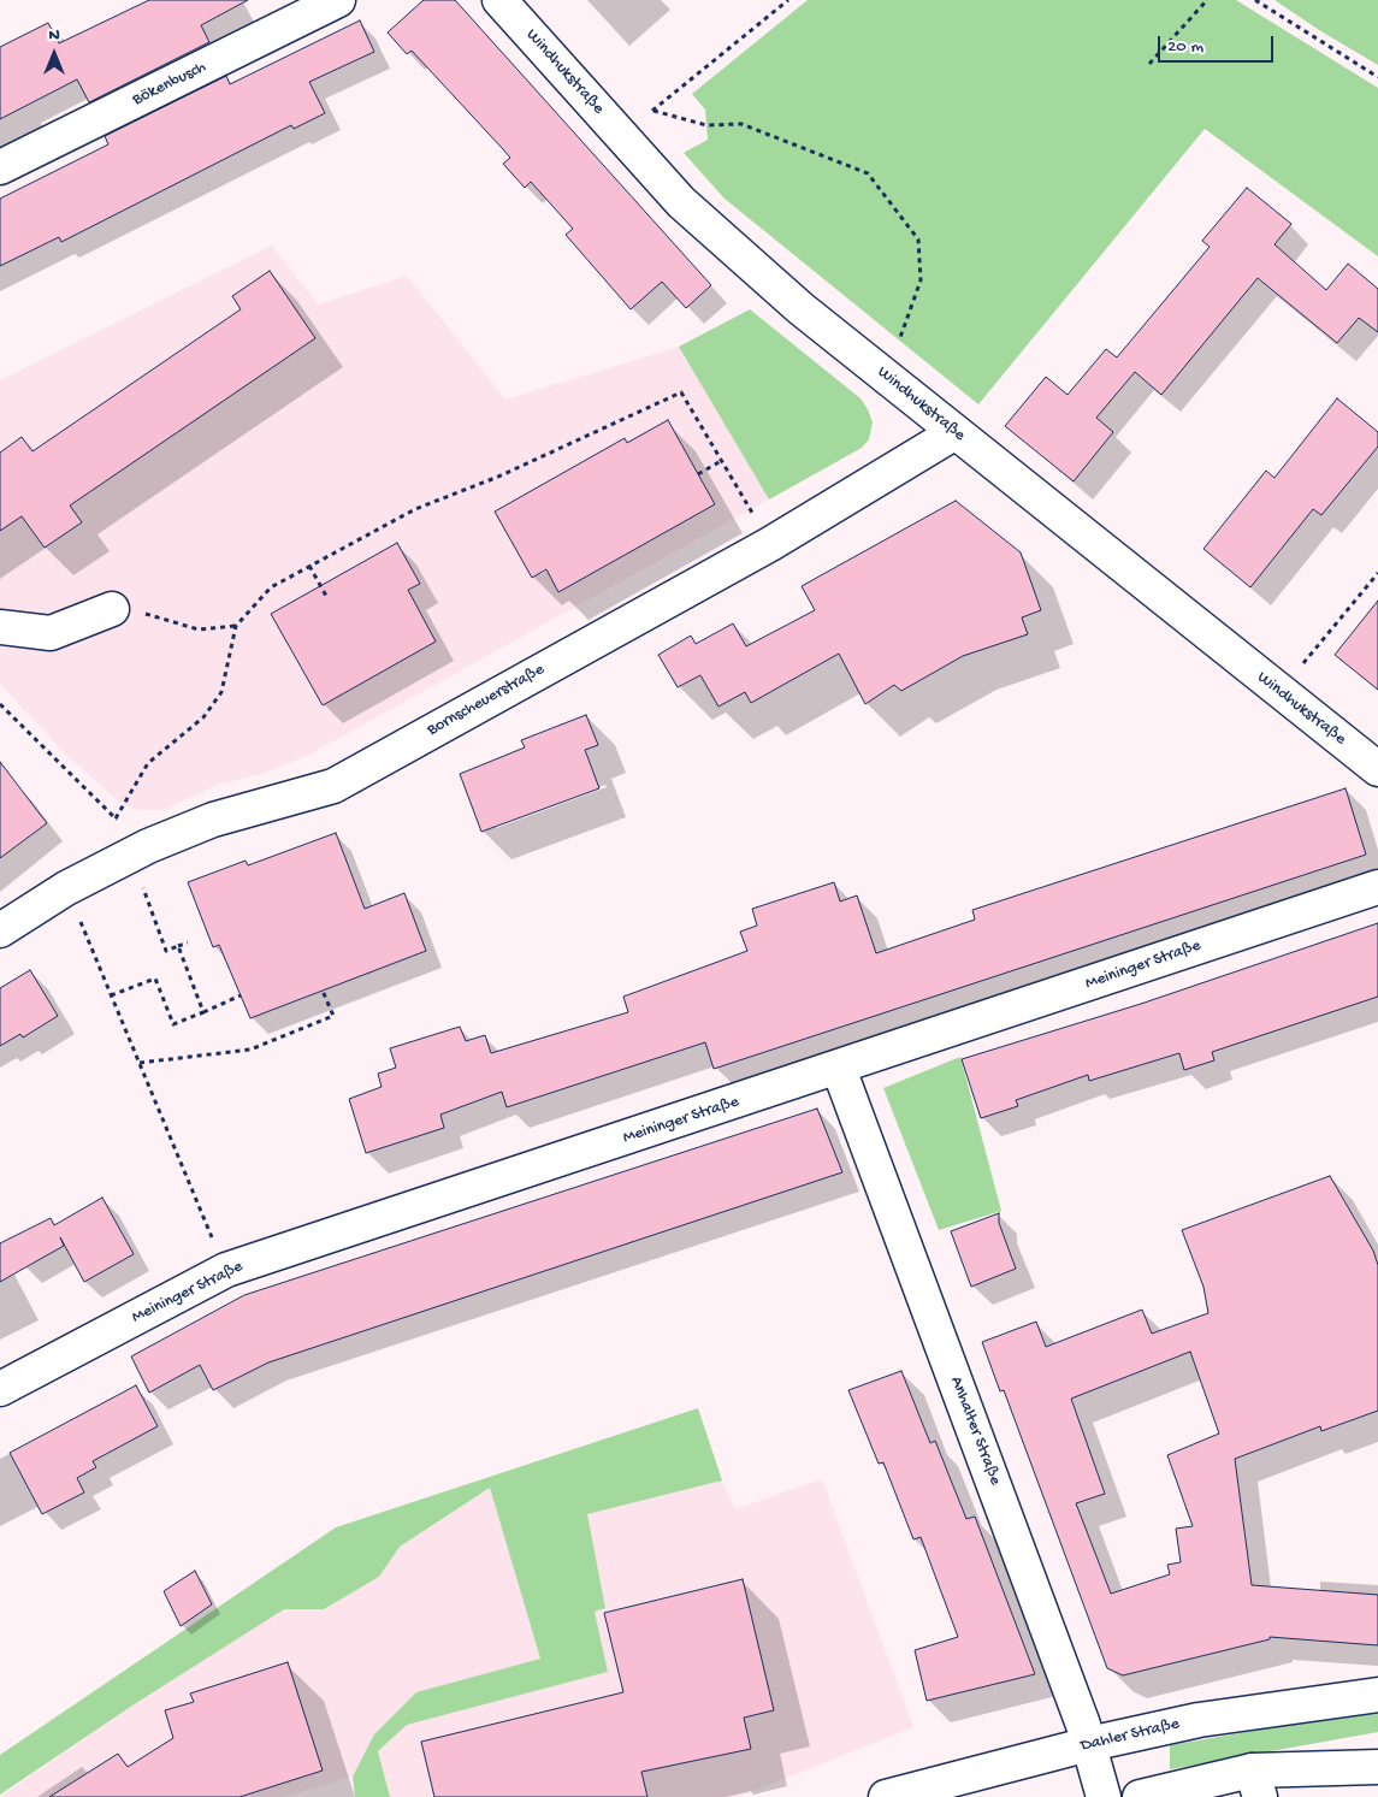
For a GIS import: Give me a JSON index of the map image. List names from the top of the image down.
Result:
{
  "streets": {
    "street": [
      "Windhukstraße",
      "Bökenbusch",
      "Bornscheuerstraße",
      "Meininger Straße",
      "Anhalter Straße",
      "Dahler Straße"
    ]
  },
  "crossings": [
    ["Windhukstraße", "Bornscheuerstraße"],
    ["Meininger Straße", "Anhalter Straße"],
    ["Anhalter Straße", "Dahler Straße"]
  ],
  "scale_bar": "20 m",
  "north": "top"
}
